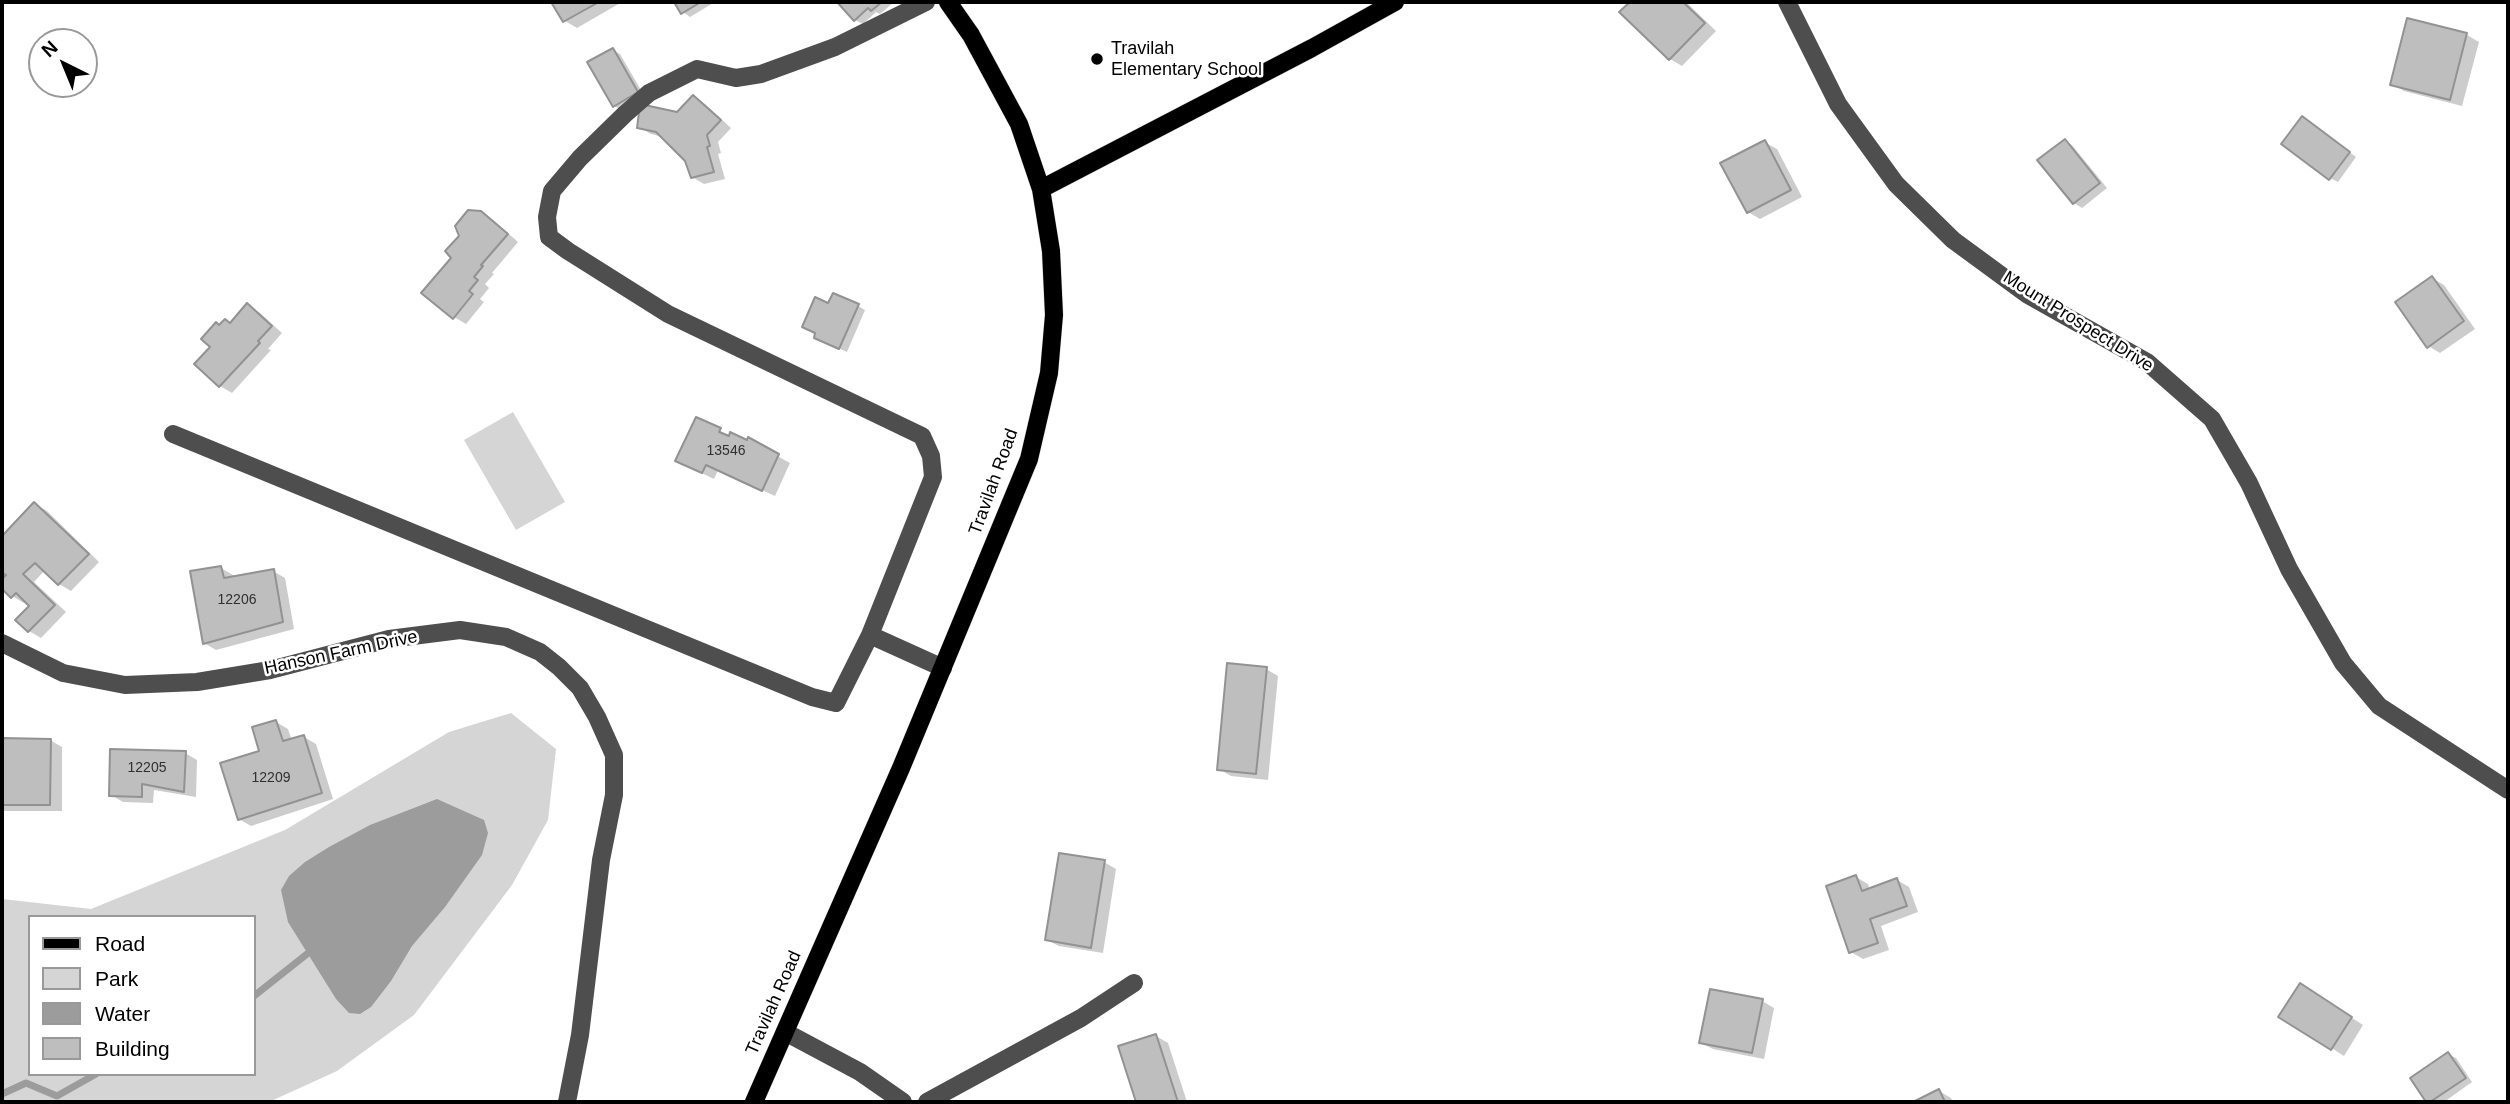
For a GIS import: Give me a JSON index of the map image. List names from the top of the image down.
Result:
{
  "streets": {
    "main road": ["Travilah Road"],
    "street": ["Mount Prospect Drive", "Hanson Farm Drive"]
  },
  "places": ["Travilah Elementary School"],
  "house_numbers": [
    "13546",
    "12206",
    "12205",
    "12209"
  ],
  "legend": [
    "Road",
    "Park",
    "Water",
    "Building"
  ],
  "north": "top left"
}
